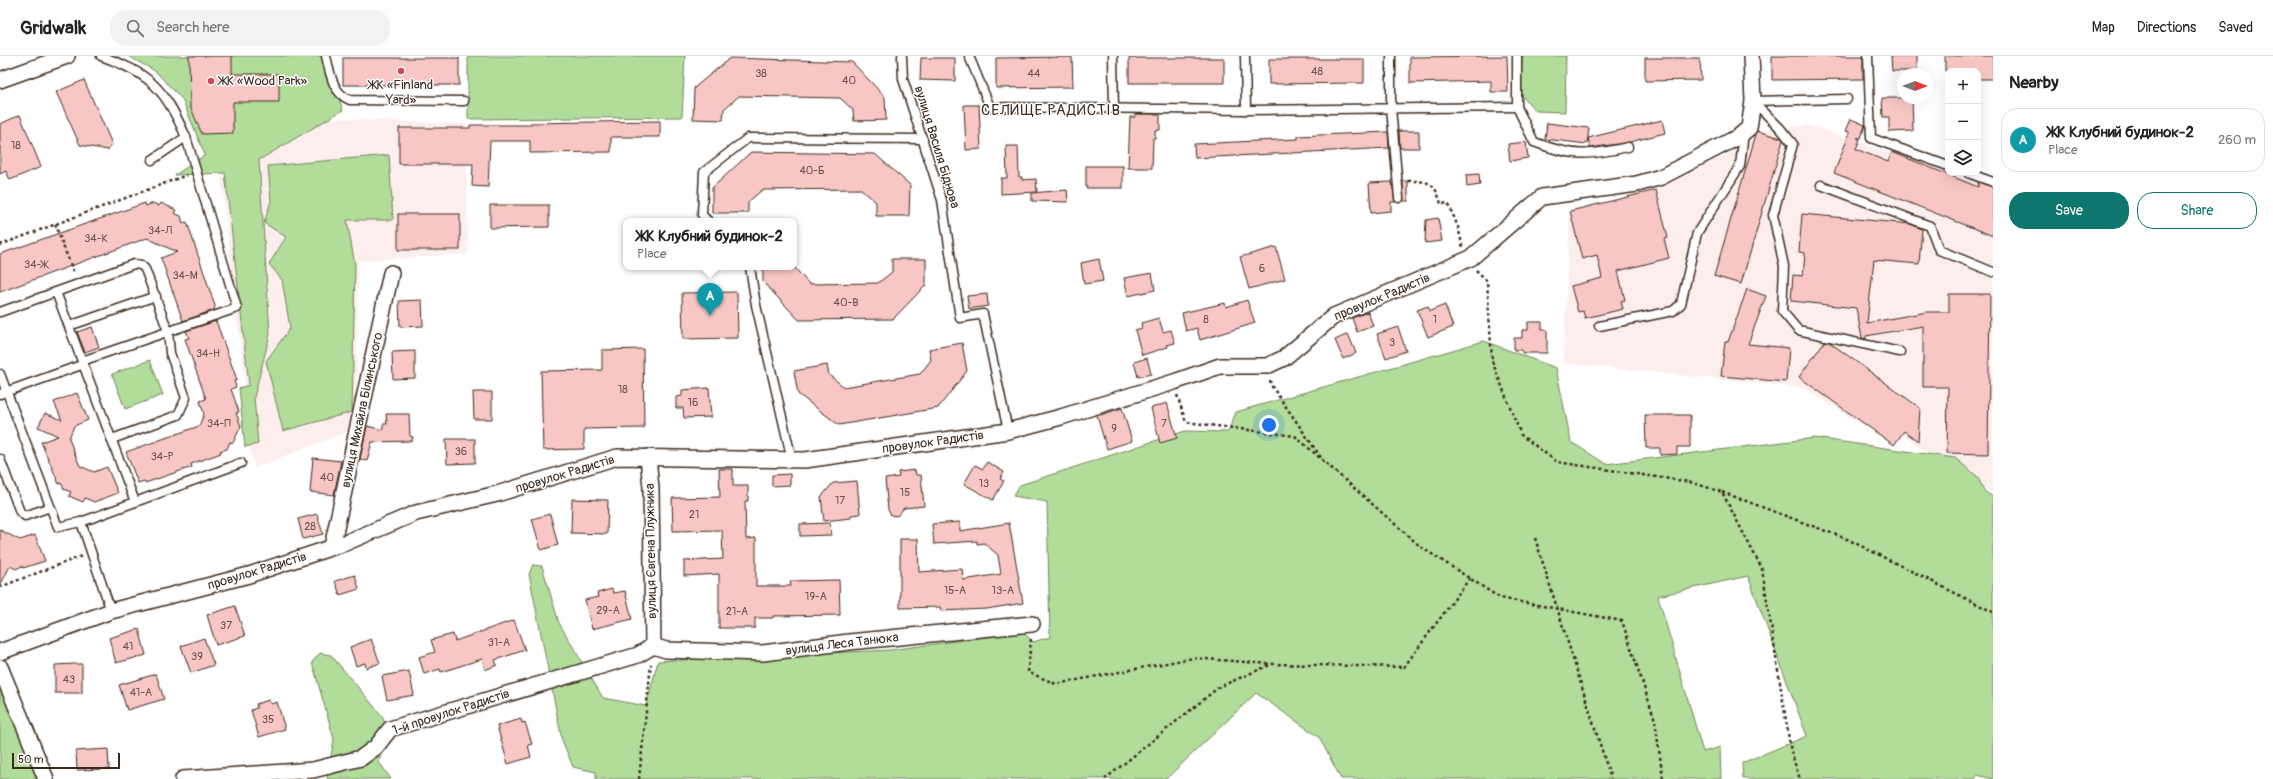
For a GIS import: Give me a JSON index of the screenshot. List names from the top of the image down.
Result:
{
  "streets": {
    "street": [
      "провулок Радистів",
      "вулиця Михайла Білинського",
      "вулиця Євгена Плужника",
      "вулиця Леся Танюка",
      "1-й провулок Радистів"
    ],
    "lane": ["вулиця Василя Біднова"]
  },
  "crossings": [
    ["вулиця Василя Біднова", "провулок Радистів"],
    ["провулок Радистів", "вулиця Михайла Білинського"],
    ["провулок Радистів", "вулиця Євгена Плужника"],
    ["вулиця Євгена Плужника", "вулиця Леся Танюка"],
    ["вулиця Євгена Плужника", "1-й провулок Радистів"],
    ["вулиця Леся Танюка", "1-й провулок Радистів"]
  ],
  "districts": ["СЕЛИЩЕ РАДИСТІВ"],
  "places": ["ЖК «Finland Yard»", "ЖК «Wood Park»"],
  "house_numbers": [
    "48",
    "38",
    "44",
    "40",
    "18",
    "40-Б",
    "34-Л",
    "34-К",
    "34-Ж",
    "6",
    "34-М",
    "40-В",
    "8",
    "1",
    "3",
    "34-Н",
    "18",
    "16",
    "34-П",
    "7",
    "9",
    "36",
    "34-Р",
    "40",
    "13",
    "15",
    "17",
    "21",
    "28",
    "15-А",
    "13-А",
    "19-А",
    "29-А",
    "21-А",
    "37",
    "31-А",
    "41",
    "39",
    "43",
    "41-А",
    "35"
  ],
  "scale_bar": "50 m",
  "north": "right",
  "page": {
    "header": "Gridwalk",
    "search": "Search here",
    "nav": ["Map", "Directions", "Saved"],
    "heading": "Nearby",
    "map_buttons": ["+", "−"],
    "list": [
      {
        "mark": "A",
        "name": "ЖК Клубний будинок-2",
        "note": "Place",
        "value": "260 m"
      }
    ],
    "buttons": ["Save", "Share"],
    "popup": ["ЖК Клубний будинок-2", "Place"],
    "pins": "A",
    "scale": "50 m"
  }
}
